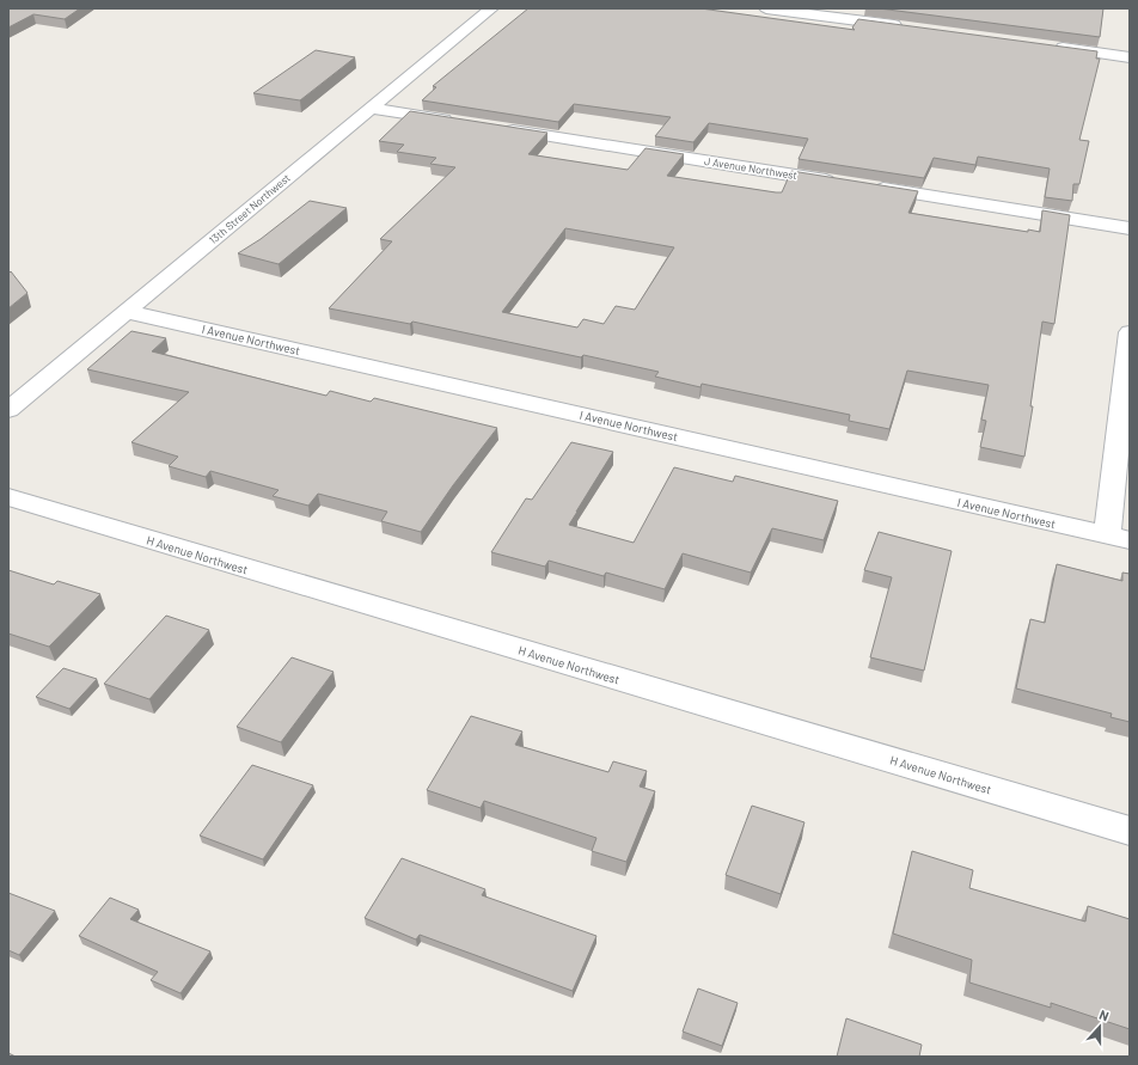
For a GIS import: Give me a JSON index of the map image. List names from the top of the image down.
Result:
{
  "streets": {
    "street": [
      "J Avenue Northwest",
      "13th Street Northwest",
      "I Avenue Northwest",
      "H Avenue Northwest"
    ]
  },
  "crossings": [
    ["13th Street Northwest", "I Avenue Northwest"]
  ],
  "north": "top"
}
